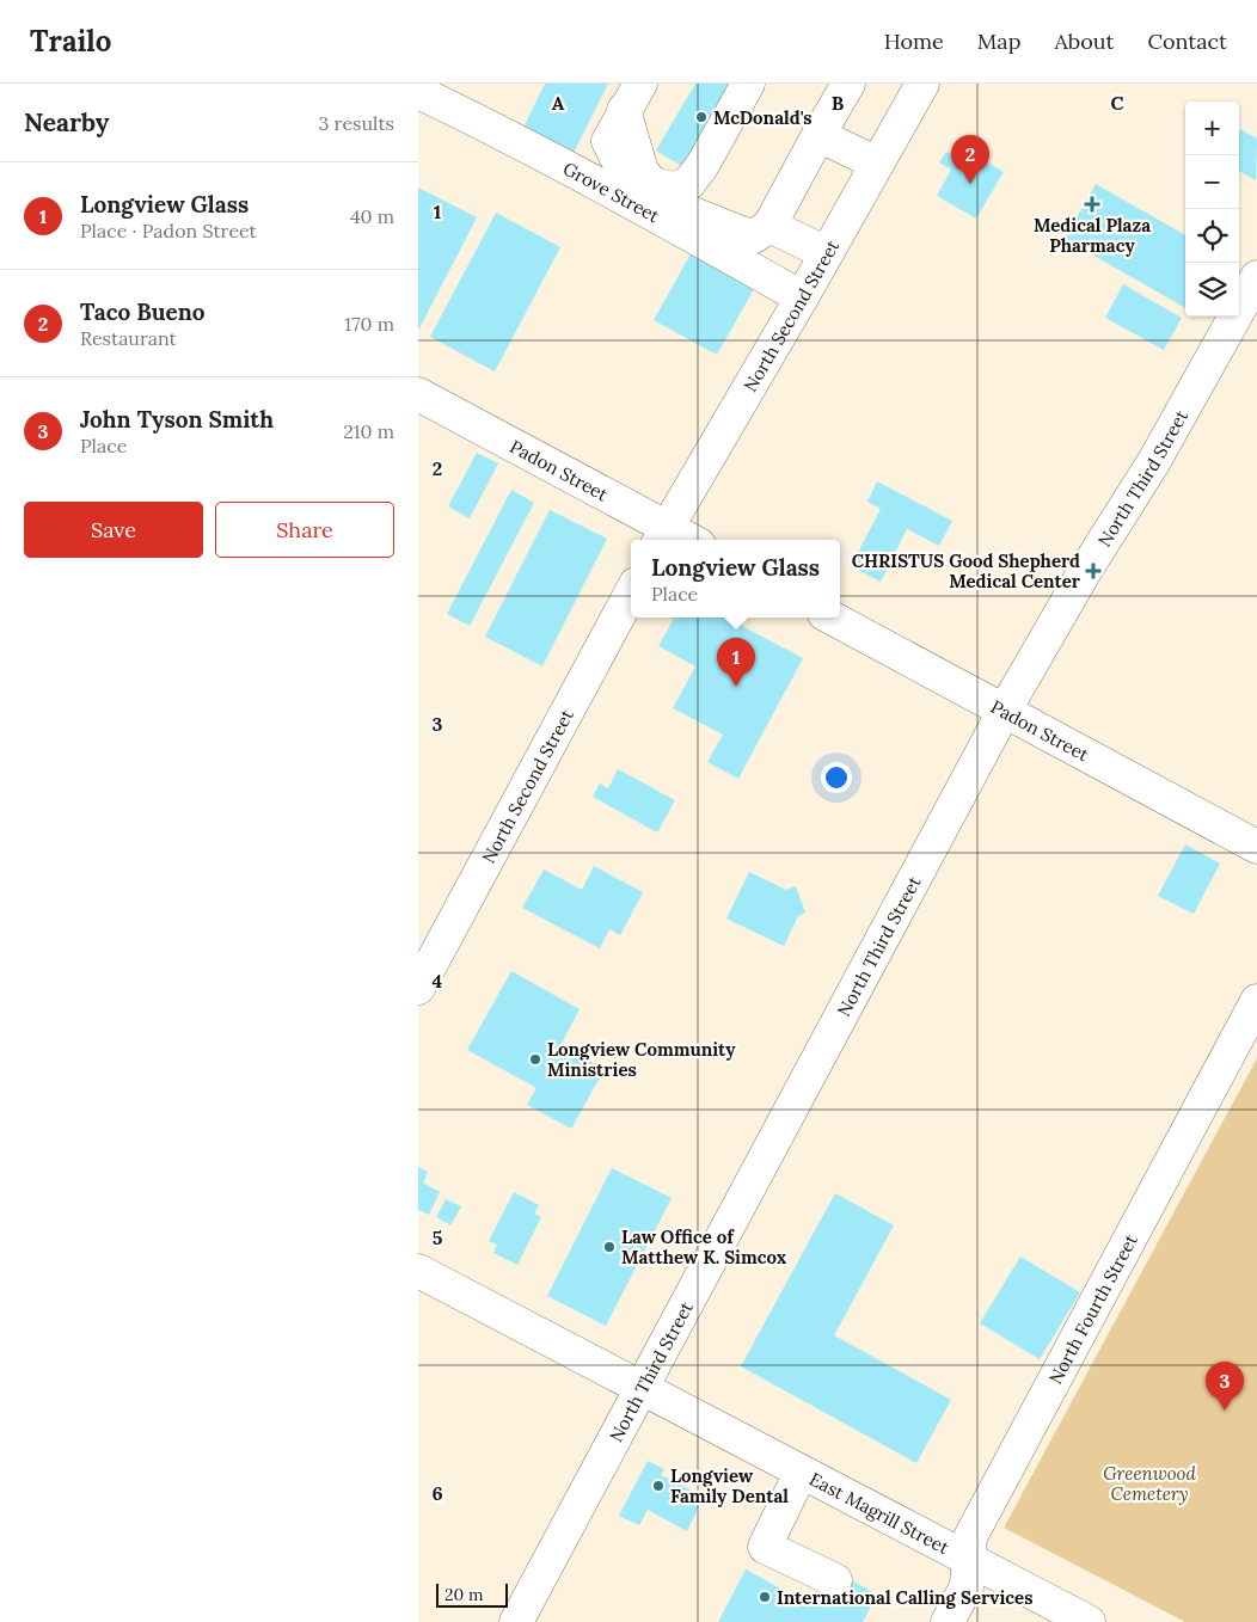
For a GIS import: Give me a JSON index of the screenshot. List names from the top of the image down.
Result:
{
  "streets": {
    "street": [
      "Grove Street",
      "North Second Street",
      "Padon Street",
      "North Third Street",
      "North Fourth Street",
      "East Magrill Street"
    ]
  },
  "crossings": [
    ["Grove Street", "North Second Street"],
    ["North Second Street", "Padon Street"],
    ["Padon Street", "North Third Street"],
    ["North Third Street", "East Magrill Street"],
    ["North Fourth Street", "East Magrill Street"]
  ],
  "parks": ["Greenwood Cemetery"],
  "places": {
    "other": [
      "McDonald's",
      "Longview Community Ministries",
      "Law Office of Matthew K. Simcox",
      "Longview Family Dental",
      "International Calling Services"
    ],
    "health": ["Medical Plaza Pharmacy", "CHRISTUS Good Shepherd Medical Center"]
  },
  "scale_bar": "20 m",
  "page": {
    "header": "Trailo",
    "nav": [
      "Home",
      "Map",
      "About",
      "Contact"
    ],
    "heading": ["Nearby", "3 results"],
    "map_buttons": ["+", "−"],
    "pins": ["2", "1", "3"],
    "list": [
      {
        "mark": "1",
        "name": "Longview Glass",
        "note": "Place · Padon Street",
        "value": "40 m"
      },
      {
        "mark": "2",
        "name": "Taco Bueno",
        "note": "Restaurant",
        "value": "170 m"
      },
      {
        "mark": "3",
        "name": "John Tyson Smith",
        "note": "Place",
        "value": "210 m"
      }
    ],
    "buttons": ["Save", "Share"],
    "popup": ["Longview Glass", "Place"],
    "scale": "20 m"
  },
  "grid": {
    "columns": ["A", "B", "C"],
    "rows": [
      "1",
      "2",
      "3",
      "4",
      "5",
      "6"
    ]
  }
}
